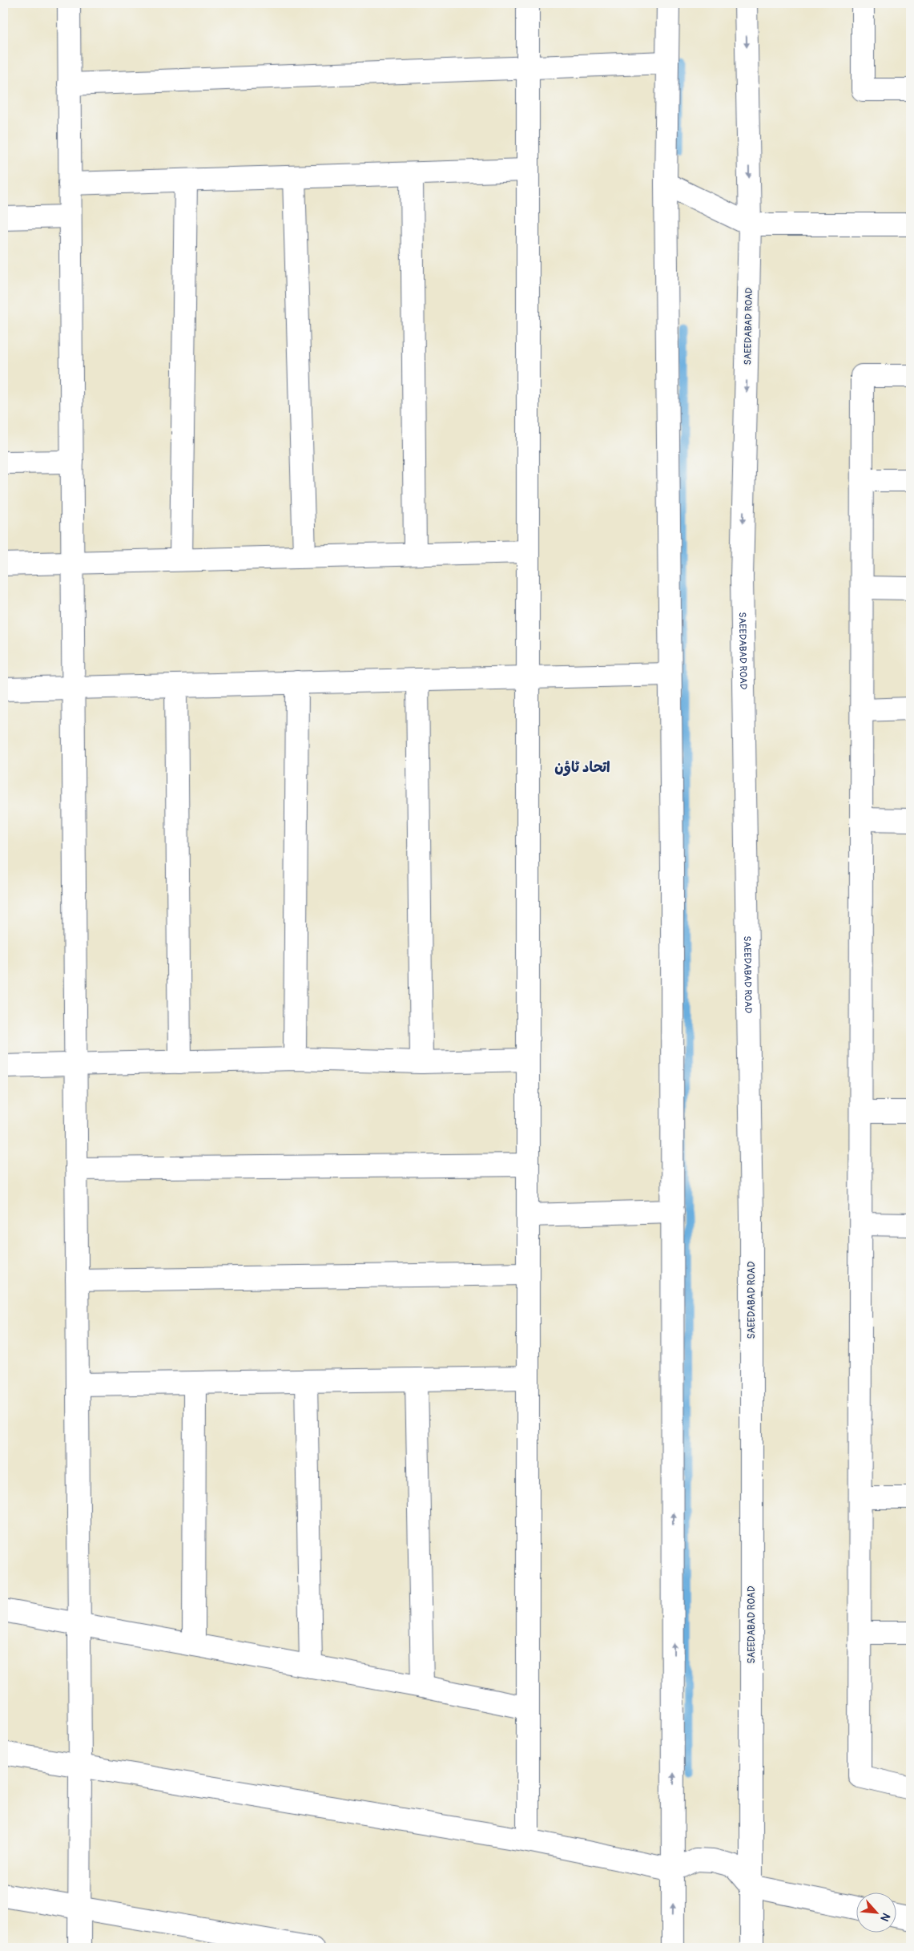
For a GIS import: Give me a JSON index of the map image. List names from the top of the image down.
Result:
{
  "streets": {
    "street": ["SAEEDABAD ROAD"]
  },
  "districts": ["اتحاد ٹاؤن"],
  "north": "bottom right"
}
